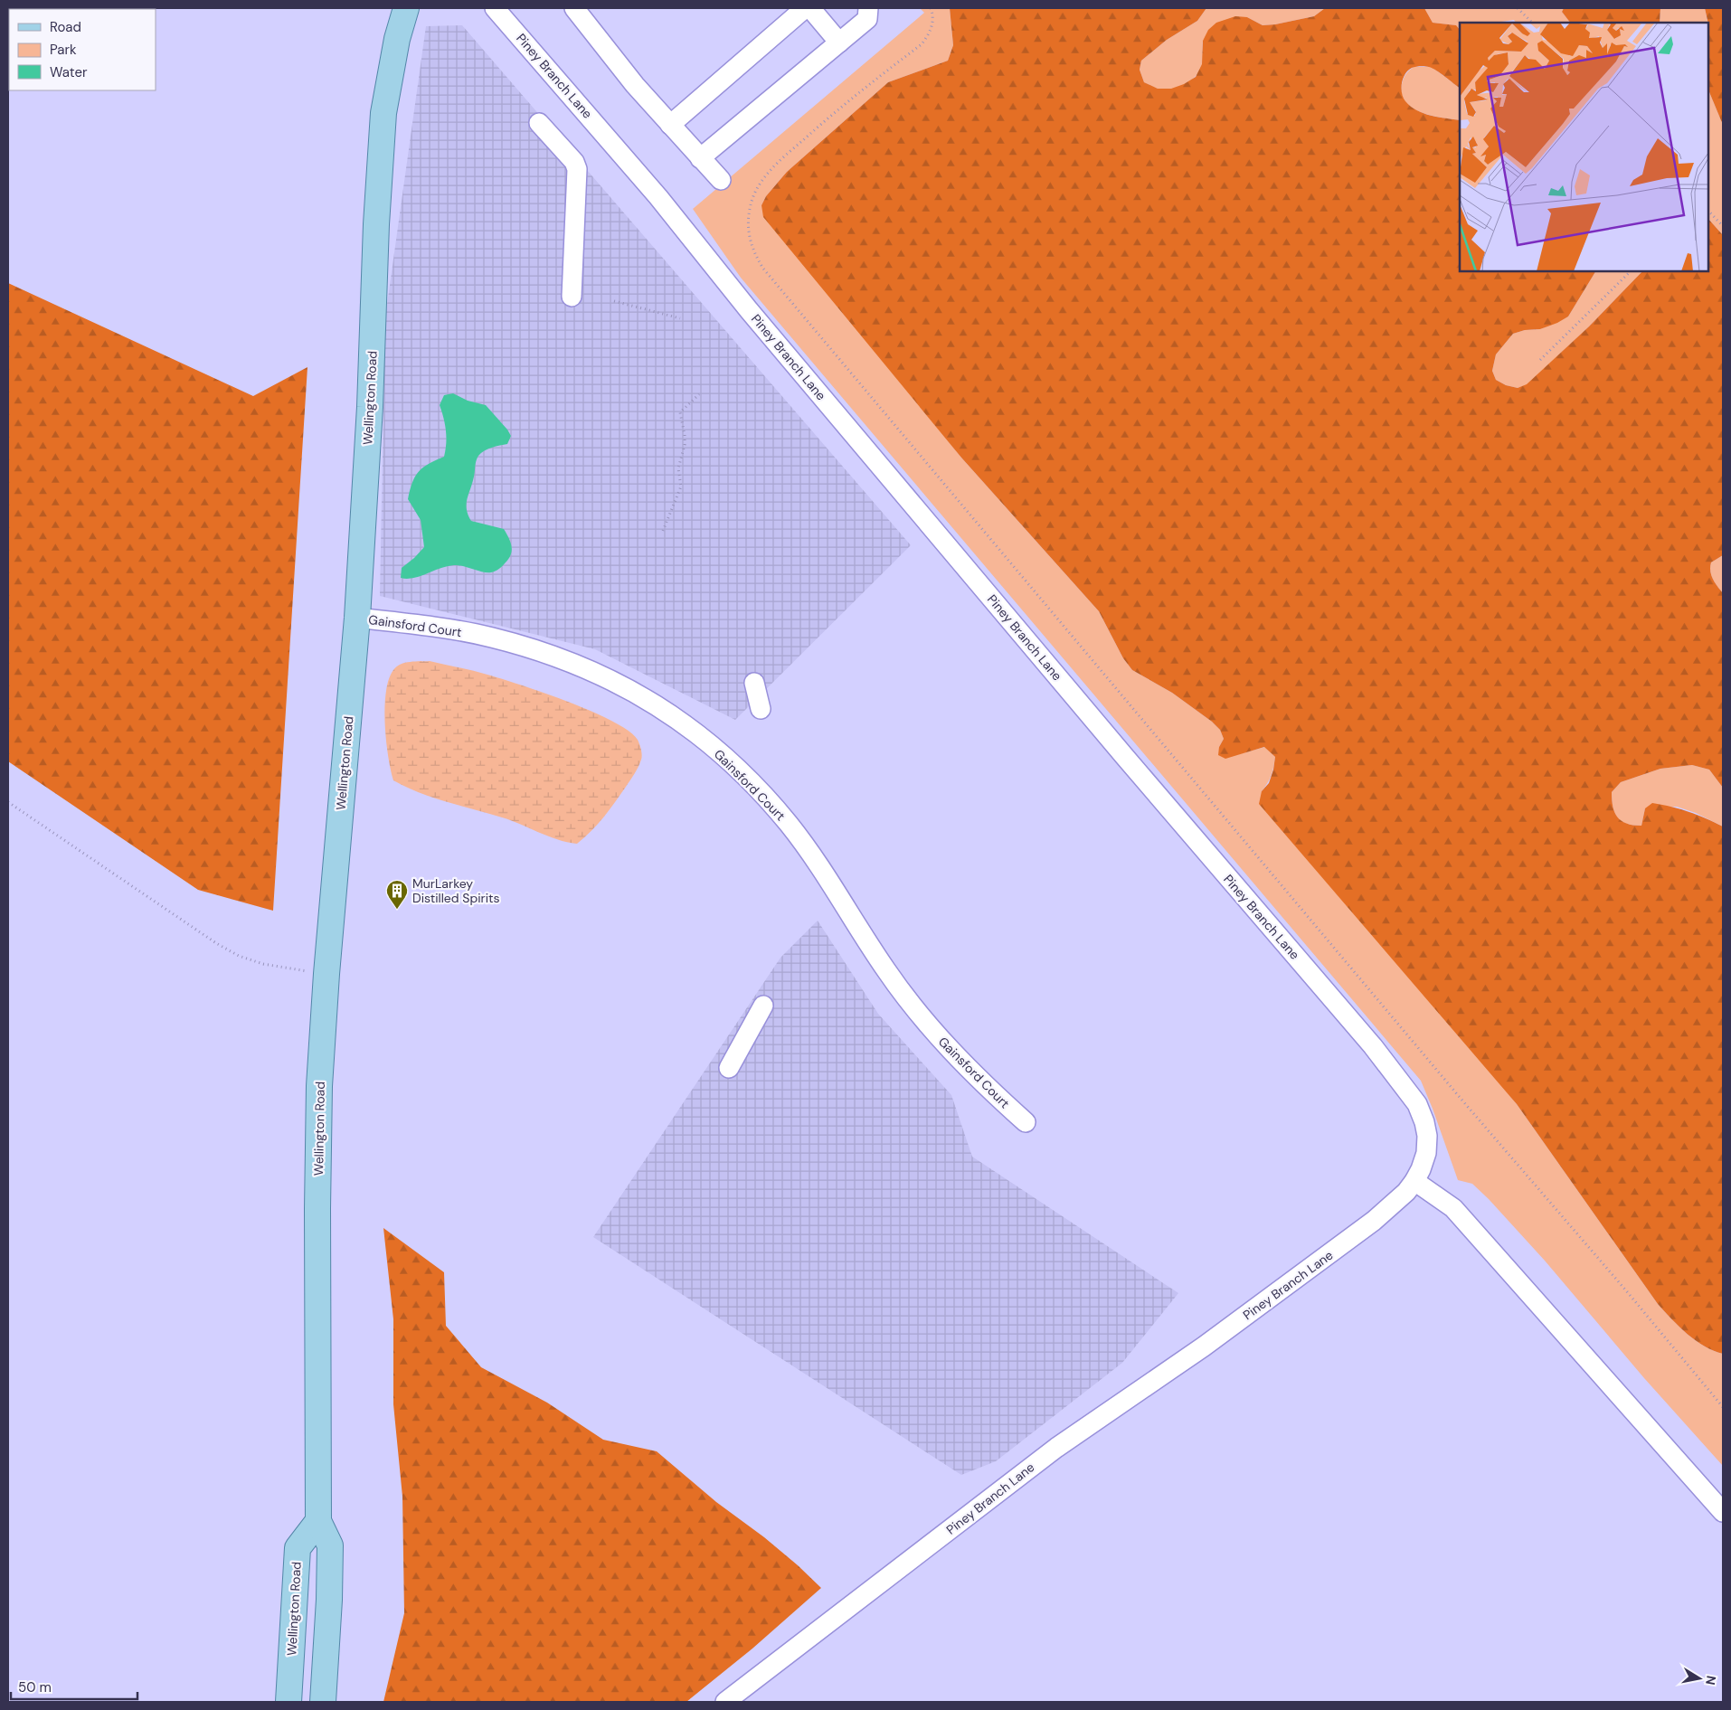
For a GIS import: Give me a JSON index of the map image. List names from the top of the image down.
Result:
{
  "streets": {
    "main road": ["Wellington Road"],
    "street": ["Piney Branch Lane", "Gainsford Court"]
  },
  "crossings": [
    ["Wellington Road", "Gainsford Court"]
  ],
  "places": {
    "building": ["MurLarkey Distilled Spirits"]
  },
  "legend": ["Road", "Park", "Water"],
  "scale_bar": "50 m",
  "north": "right"
}
